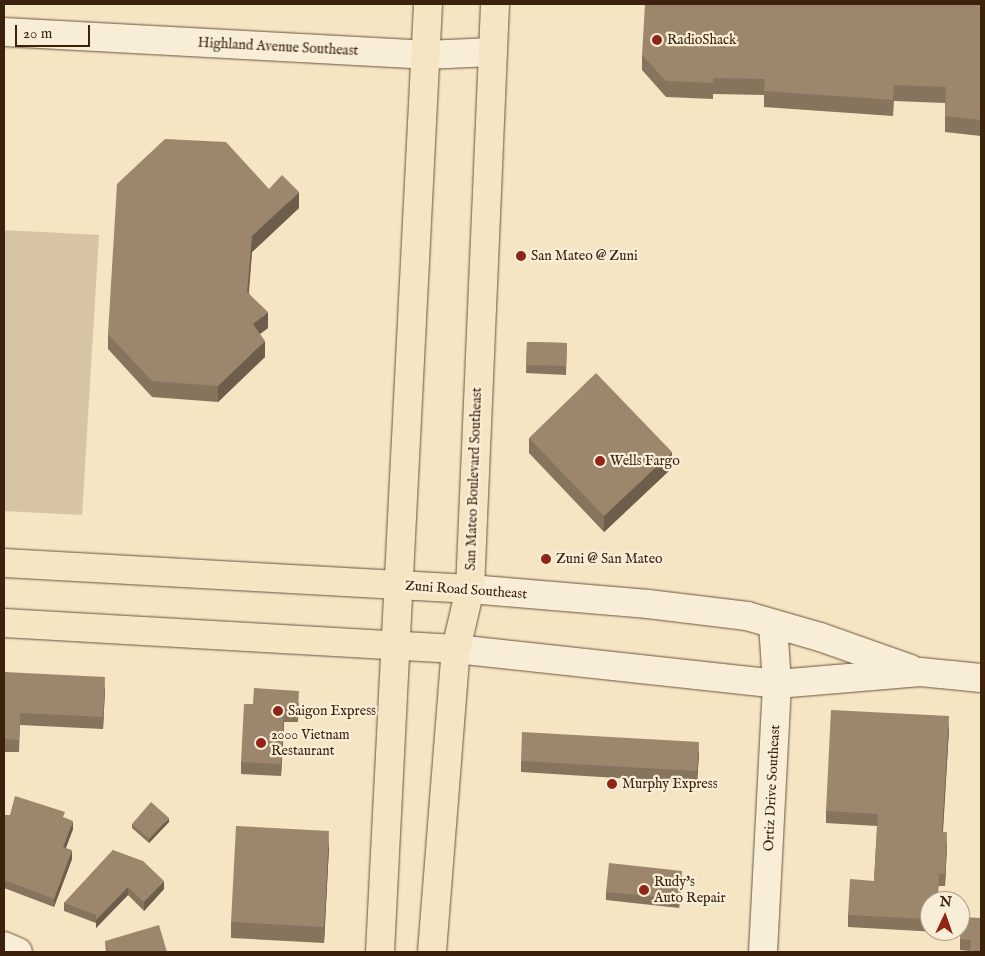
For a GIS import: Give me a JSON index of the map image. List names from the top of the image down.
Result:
{
  "streets": {
    "main road": ["San Mateo Boulevard Southeast", "Zuni Road Southeast"],
    "street": ["Highland Avenue Southeast", "Ortiz Drive Southeast"]
  },
  "crossings": [
    ["Highland Avenue Southeast", "San Mateo Boulevard Southeast"],
    ["San Mateo Boulevard Southeast", "Zuni Road Southeast"],
    ["Zuni Road Southeast", "Ortiz Drive Southeast"]
  ],
  "places": [
    "RadioShack",
    "San Mateo @ Zuni",
    "Wells Fargo",
    "Zuni @ San Mateo",
    "Saigon Express",
    "2000 Vietnam Restaurant",
    "Murphy Express",
    "Rudy's Auto Repair"
  ],
  "scale_bar": "20 m",
  "north": "top"
}
